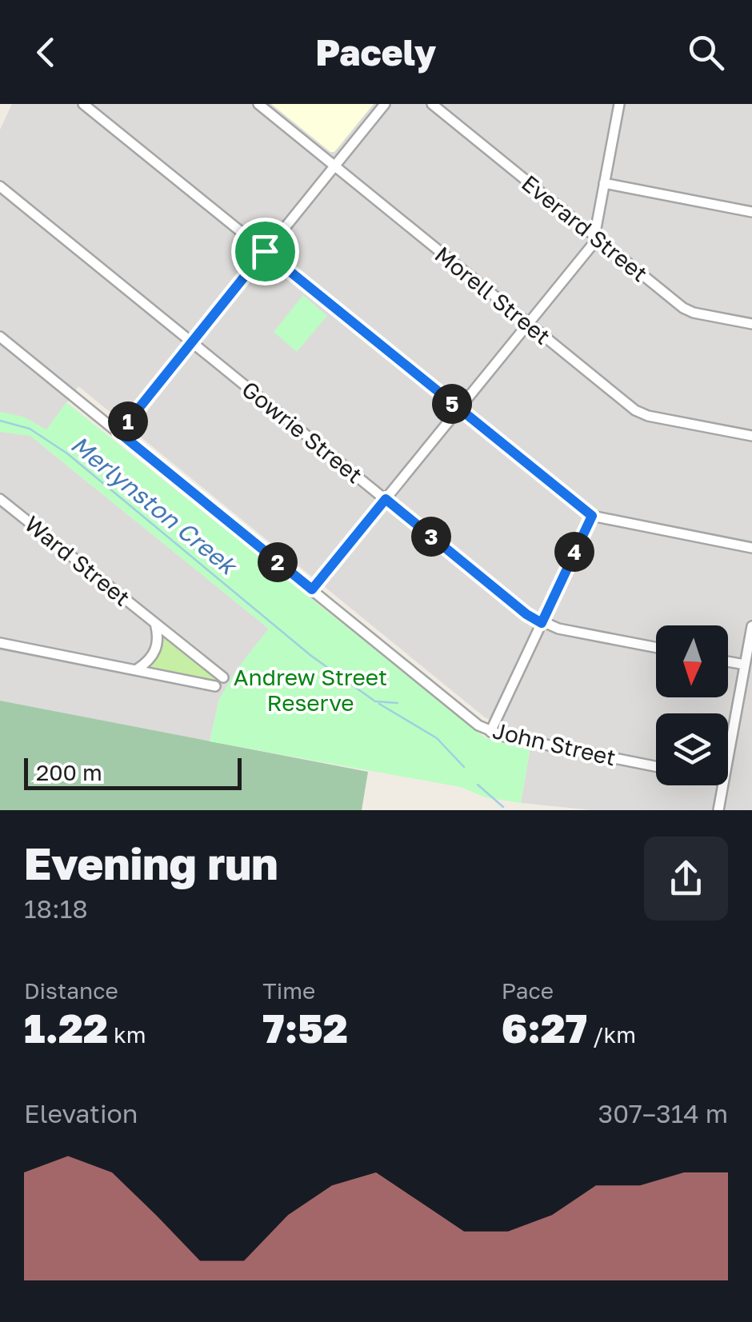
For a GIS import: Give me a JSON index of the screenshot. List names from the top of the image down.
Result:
{
  "streets": {
    "street": [
      "Everard Street",
      "Morell Street",
      "Gowrie Street",
      "Ward Street",
      "John Street"
    ]
  },
  "water": ["Merlynston Creek"],
  "parks": ["Andrew Street Reserve"],
  "scale_bar": "200 m",
  "north": "bottom",
  "page": {
    "header": "Pacely",
    "pins": [
      "5",
      "1",
      "3",
      "4",
      "2"
    ],
    "scale": "200 m",
    "heading": ["Evening run", "18:18"],
    "stats": [
      ["Distance", "1.22 km"],
      ["Time", "7:52"],
      ["Pace", "6:27 /km"]
    ],
    "chart": ["Elevation", "307–314 m"]
  }
}
